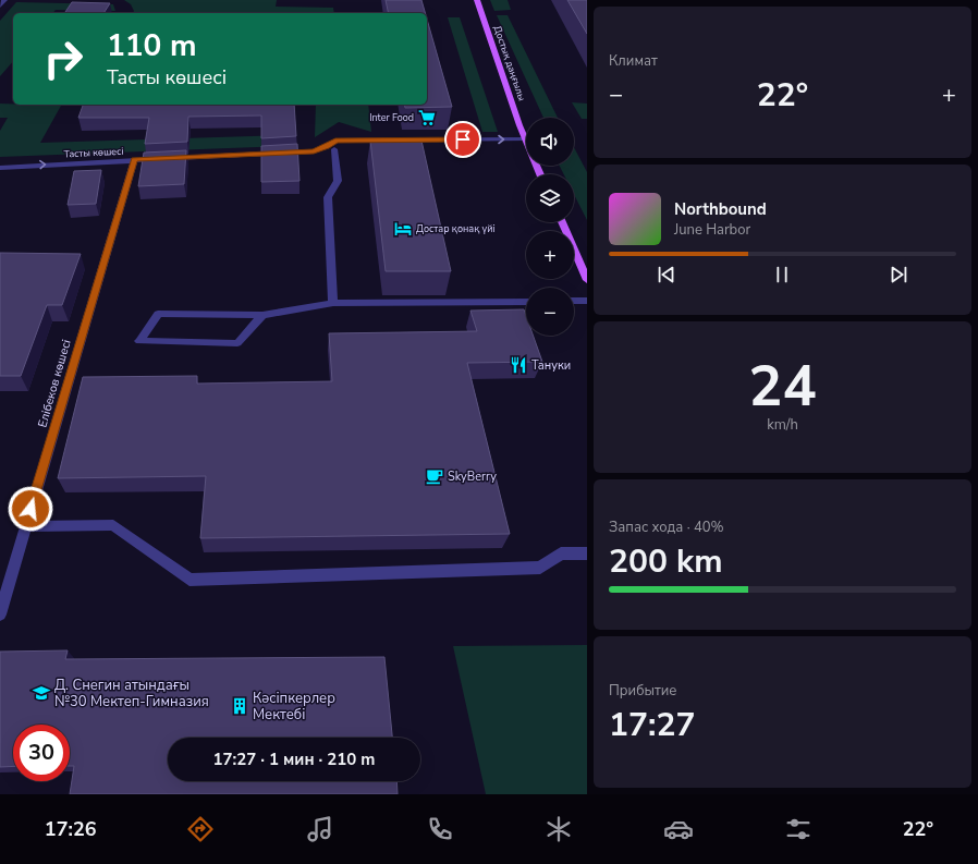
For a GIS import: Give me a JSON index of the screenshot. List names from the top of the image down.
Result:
{
  "streets": {
    "main road": ["Достық даңғылы"],
    "street": ["Тасты көшесі", "Елібеков көшесі"]
  },
  "crossings": [
    ["Достық даңғылы", "Тасты көшесі"],
    ["Тасты көшесі", "Елібеков көшесі"]
  ],
  "one_way": ["Тасты көшесі"],
  "places": {
    "supermarket": ["Inter Food"],
    "hotel": ["Достар қонақ үйі"],
    "restaurant": ["Тануки"],
    "cafe": ["SkyBerry"],
    "school or university": ["Д. Снегин атындағы №30 Мектеп-Гимназия"],
    "building": ["Кәсіпкерлер Мектебі"]
  },
  "page": {
    "tile": [
      "Климат",
      ["24", "km/h"],
      ["Запас хода · 40%", "200 km"],
      ["Прибытие", "17:27"]
    ],
    "turn": ["110 m", "Тасты көшесі"],
    "heat": ["−", "22°", "+"],
    "map_buttons": ["+", "−"],
    "song": ["Northbound", "June Harbor"],
    "limit": "30",
    "trip": "17:27 · 1 мин · 210 m",
    "tabs": ["17:26", "22°"]
  }
}
